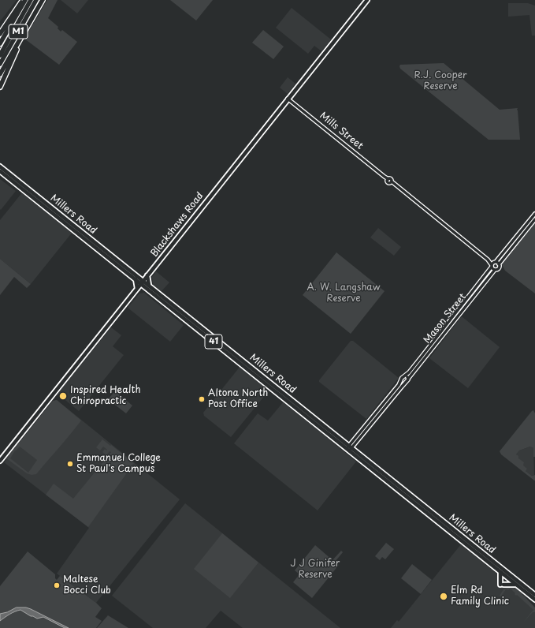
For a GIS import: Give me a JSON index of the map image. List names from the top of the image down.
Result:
{
  "streets": {
    "highway": ["M1"],
    "main road": ["Millers Road", "Blackshaws Road", "41"],
    "street": ["Mills Street", "Mason Street"]
  },
  "crossings": [
    ["Mills Street", "Blackshaws Road"],
    ["Mills Street", "Mason Street"],
    ["Millers Road", "Blackshaws Road"]
  ],
  "parks": ["R.J. Cooper Reserve", "A. W. Langshaw Reserve", "J J Ginifer Reserve"],
  "places": [
    "Inspired Health Chiropractic",
    "Altona North Post Office",
    "Emmanuel College St Paul's Campus",
    "Maltese Bocci Club",
    "Elm Rd Family Clinic"
  ]
}
